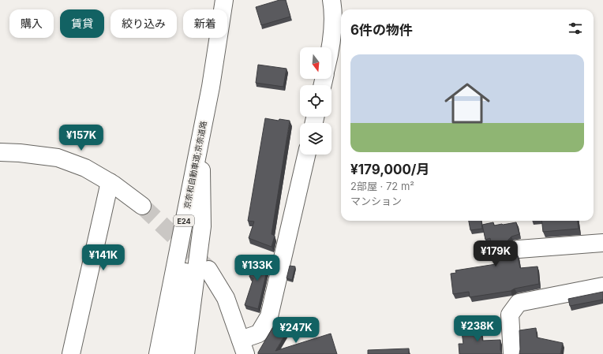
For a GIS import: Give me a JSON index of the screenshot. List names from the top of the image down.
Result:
{
  "streets": {
    "main road": ["京奈和自動車道;京奈道路", "E24"]
  },
  "north": "bottom",
  "page": {
    "chip": [
      "購入",
      "賃貸",
      "絞り込み",
      "新着"
    ],
    "heading": "6件の物件",
    "list": [
      {
        "name": "¥179,000/月",
        "note": "2部屋 · 72 m² · マンション"
      }
    ],
    "price": [
      "¥157K",
      "¥179K",
      "¥141K",
      "¥133K",
      "¥238K",
      "¥247K"
    ]
  }
}
